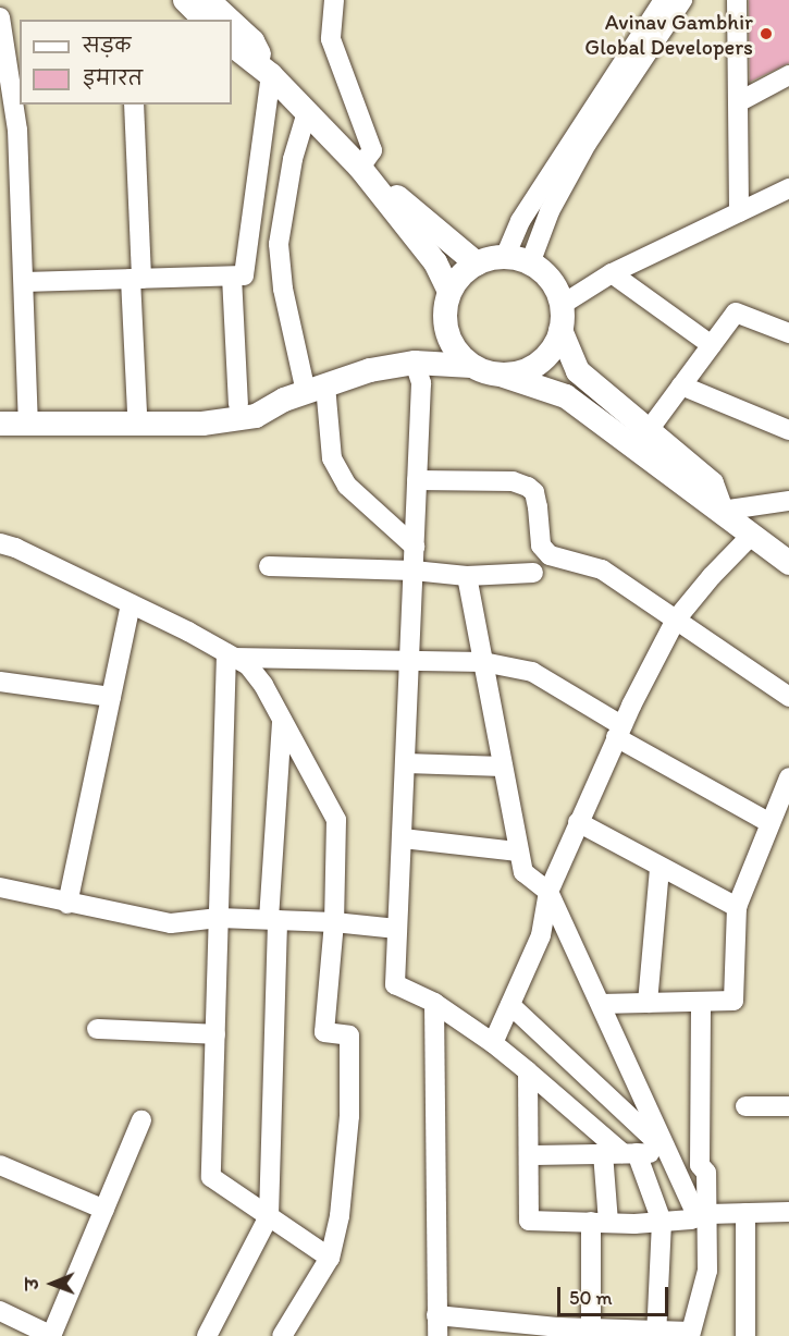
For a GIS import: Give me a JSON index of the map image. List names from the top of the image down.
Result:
{
  "places": ["Avinav Gambhir Global Developers"],
  "legend": ["सड़क", "इमारत"],
  "scale_bar": "50 m",
  "north": "left"
}
